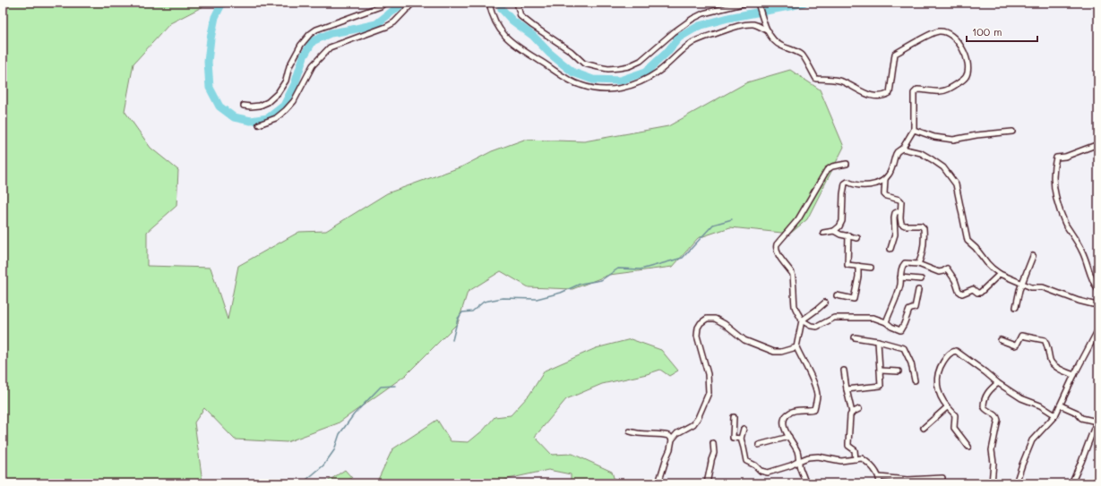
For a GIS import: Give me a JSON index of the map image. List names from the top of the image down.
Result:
{
  "scale_bar": "100 m"
}
